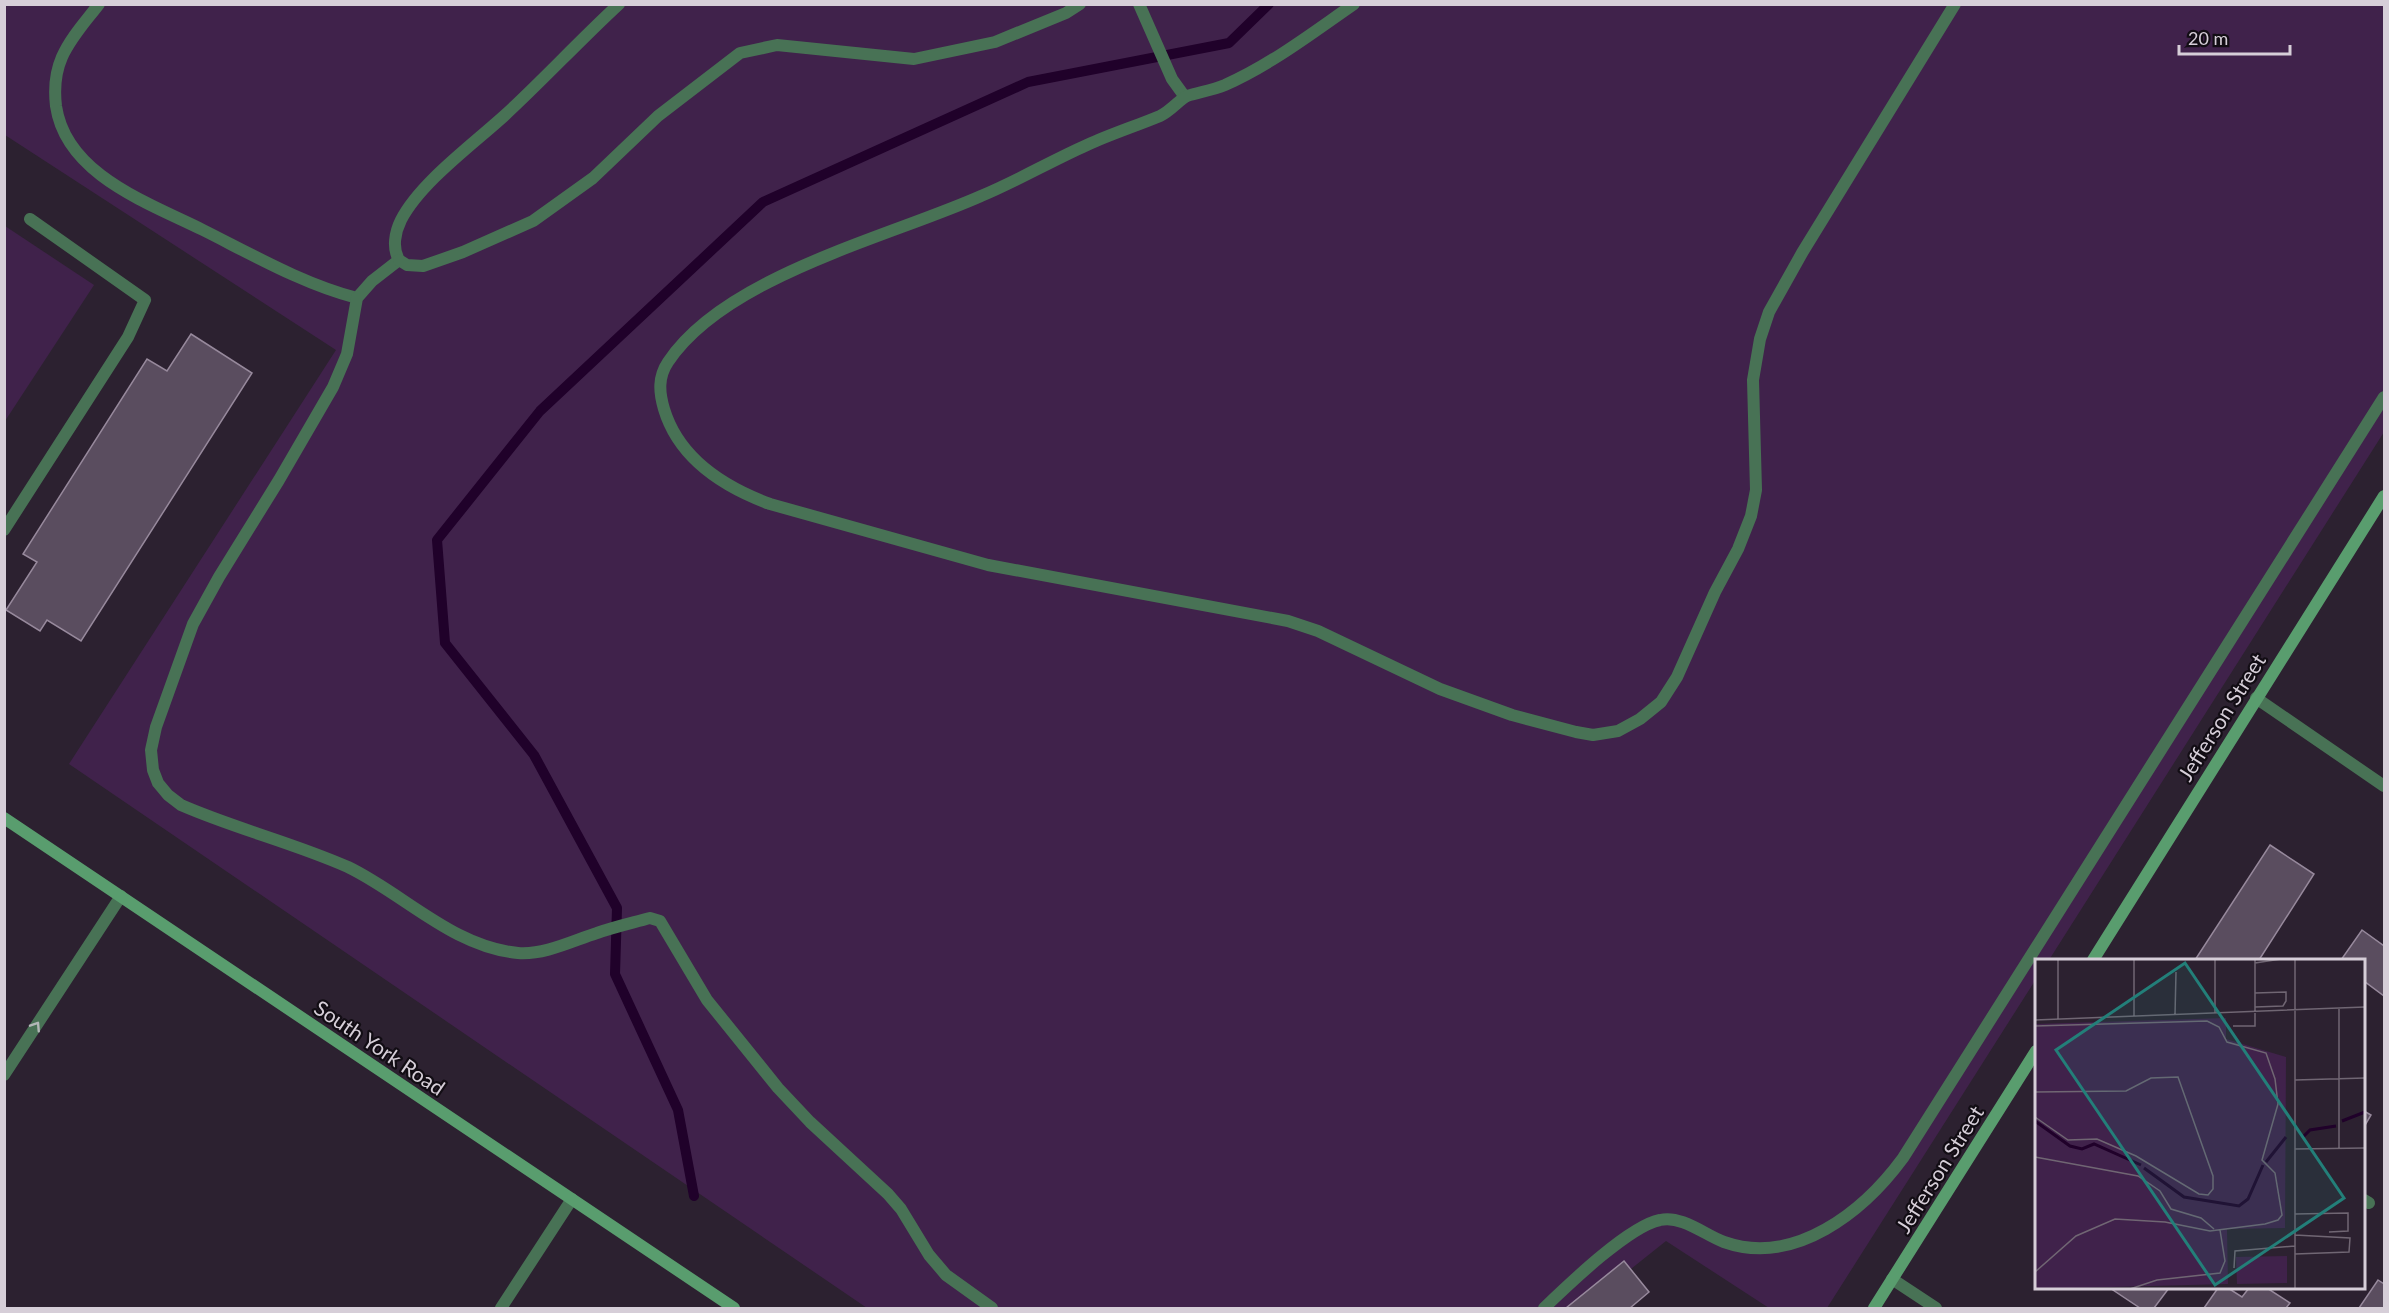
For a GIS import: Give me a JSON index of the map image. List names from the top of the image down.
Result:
{
  "streets": {
    "main road": ["Jefferson Street", "South York Road"]
  },
  "scale_bar": "20 m"
}
